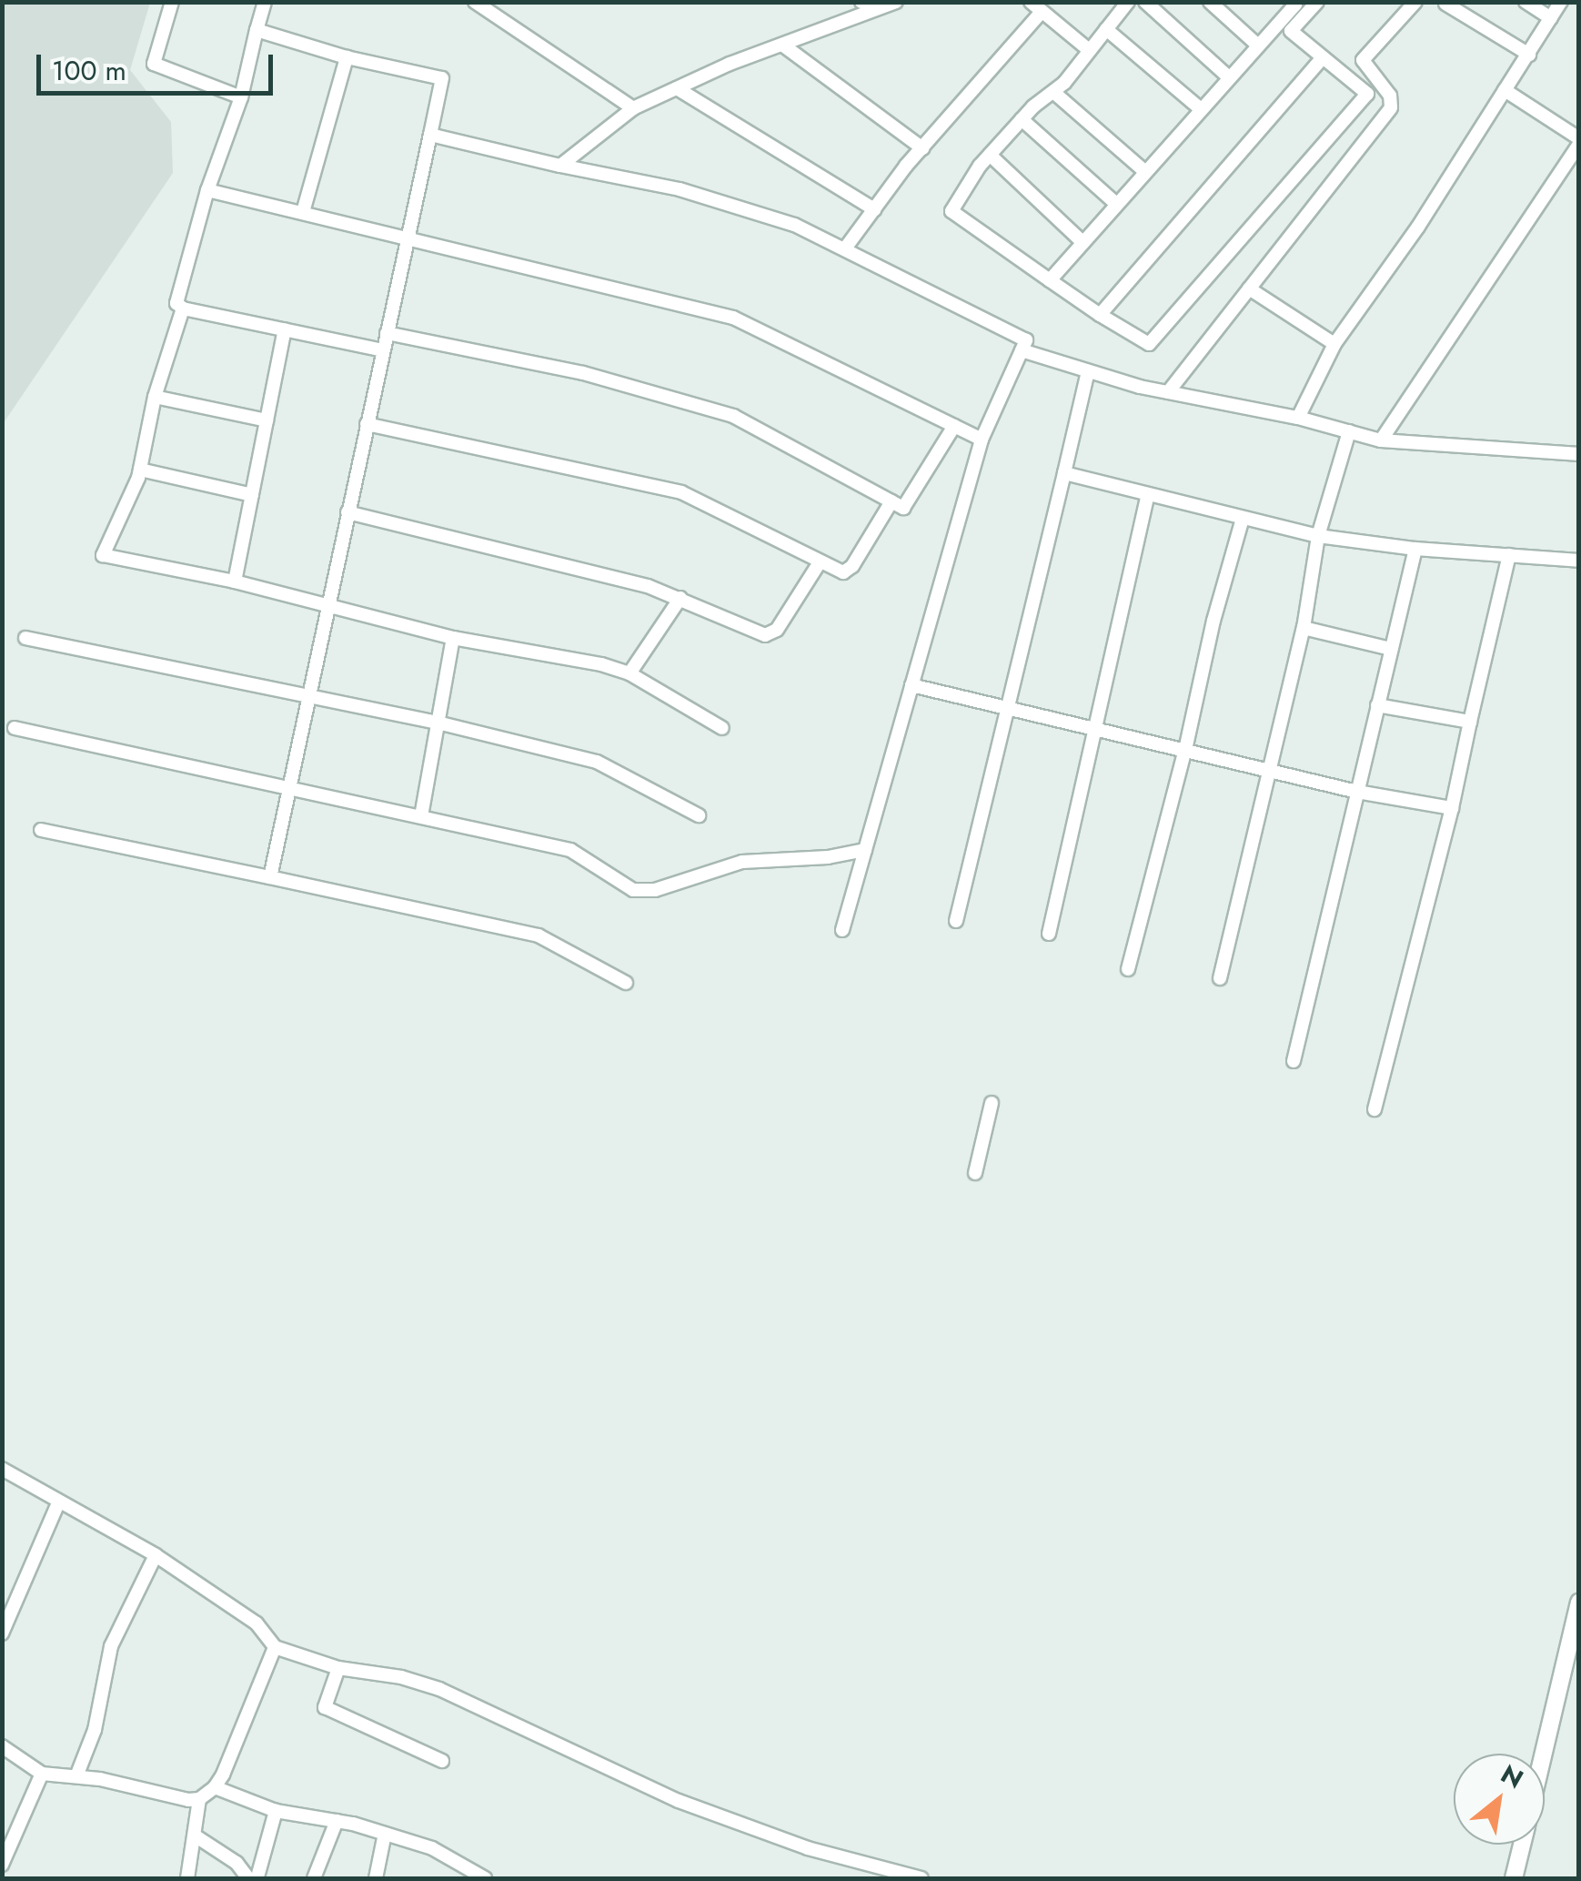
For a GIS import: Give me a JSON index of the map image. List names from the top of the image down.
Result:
{
  "scale_bar": "100 m",
  "north": "top right"
}
